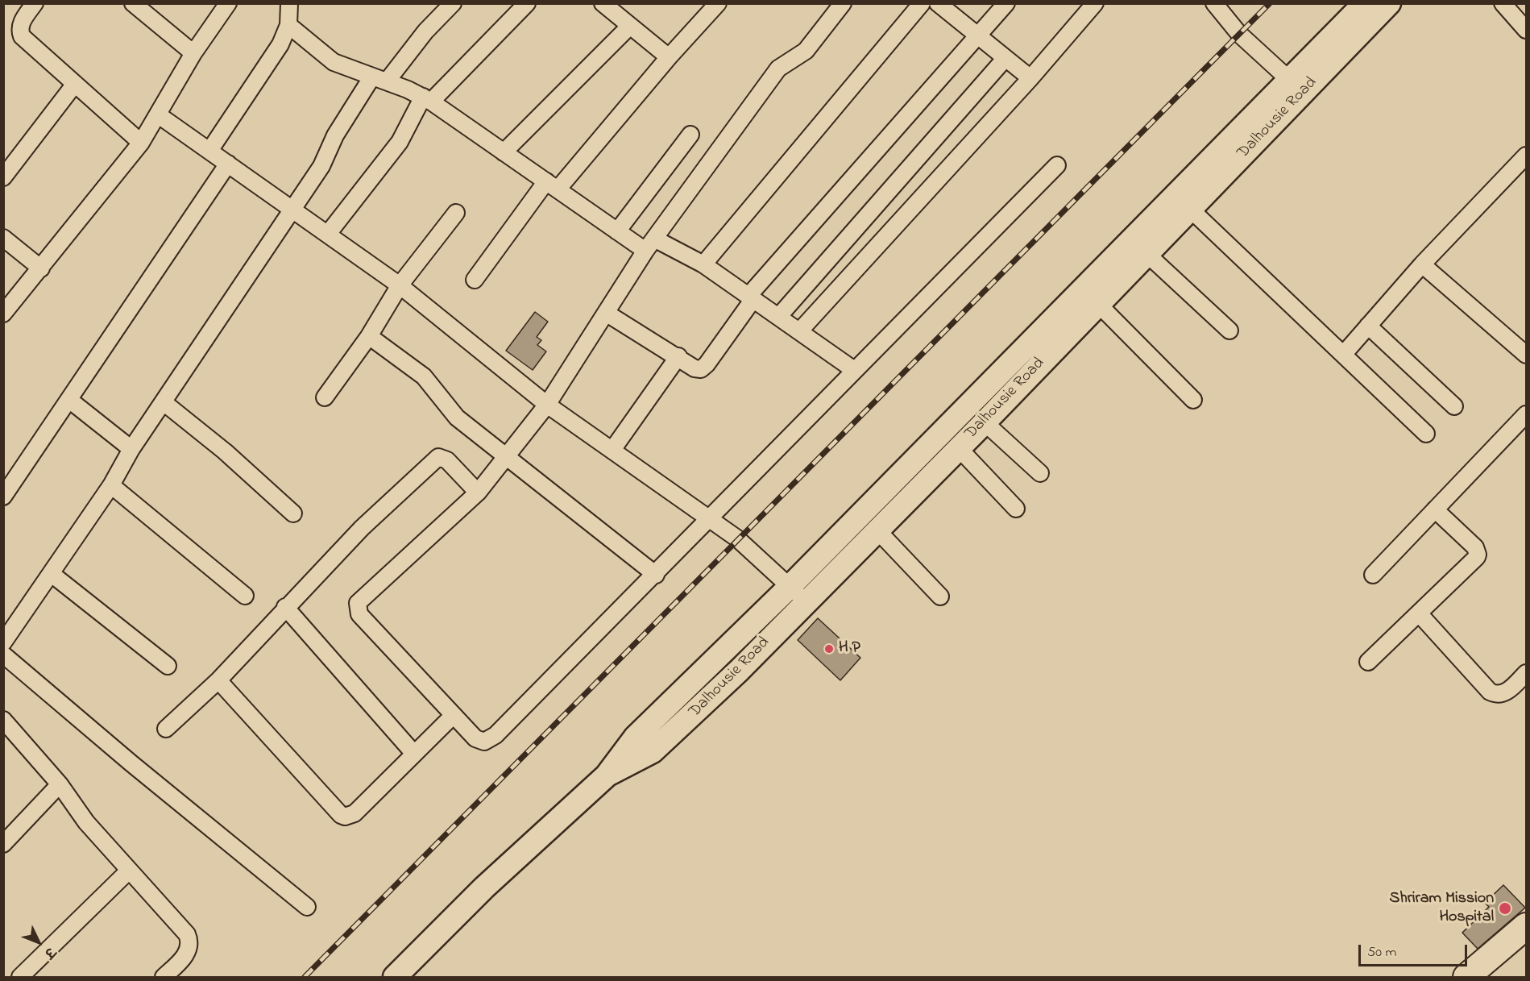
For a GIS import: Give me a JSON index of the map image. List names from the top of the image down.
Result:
{
  "streets": {
    "street": ["Dalhousie Road"]
  },
  "places": ["H P", "Shriram Mission Hospital"],
  "scale_bar": "50 m",
  "north": "bottom right"
}
